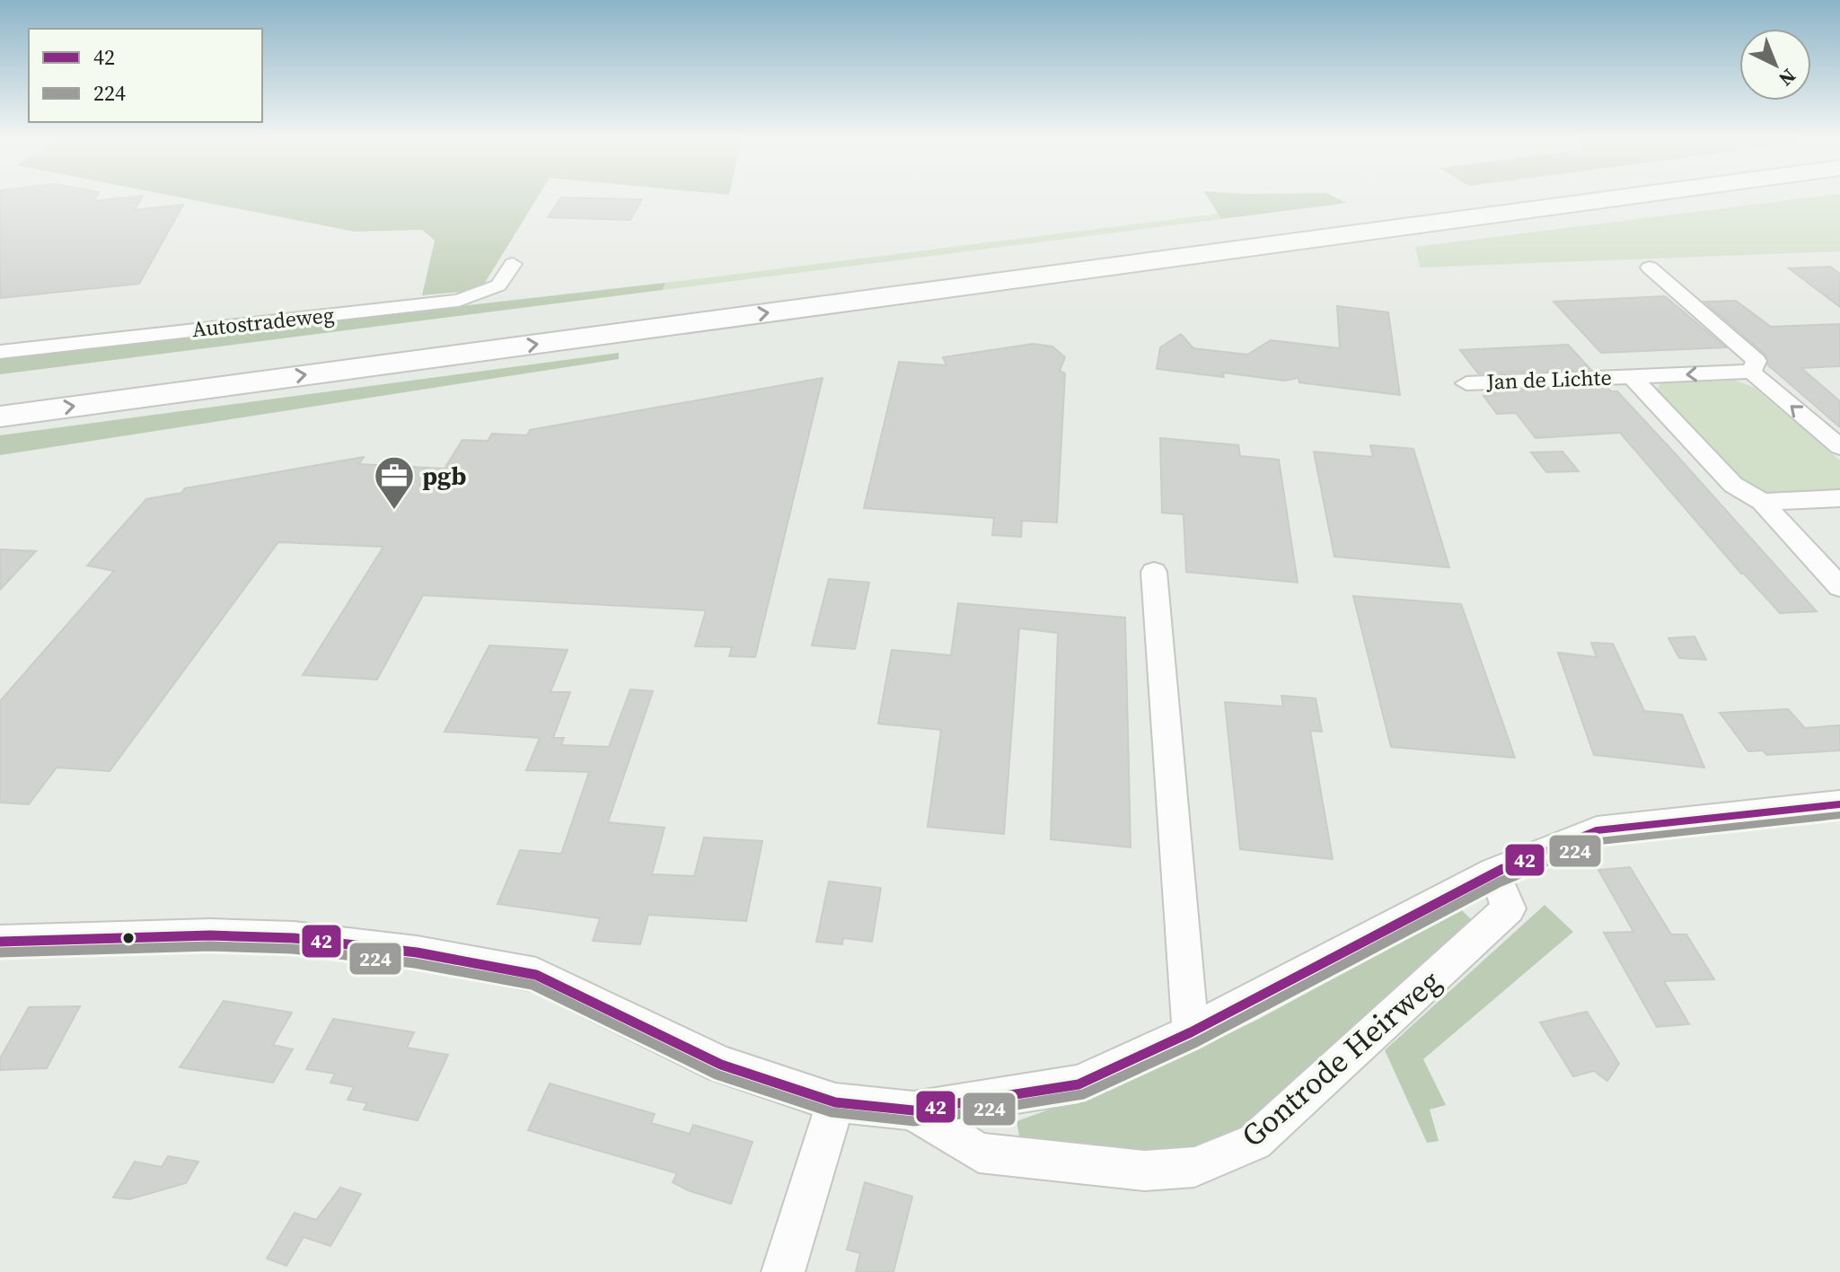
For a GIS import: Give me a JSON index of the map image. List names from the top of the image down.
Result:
{
  "streets": {
    "street": ["Autostradeweg", "Jan de Lichte", "Gontrode Heirweg"]
  },
  "places": {
    "office": ["pgb"]
  },
  "lines": ["transit line 42", "transit line 224"],
  "legend": ["42", "224"],
  "north": "bottom right"
}
